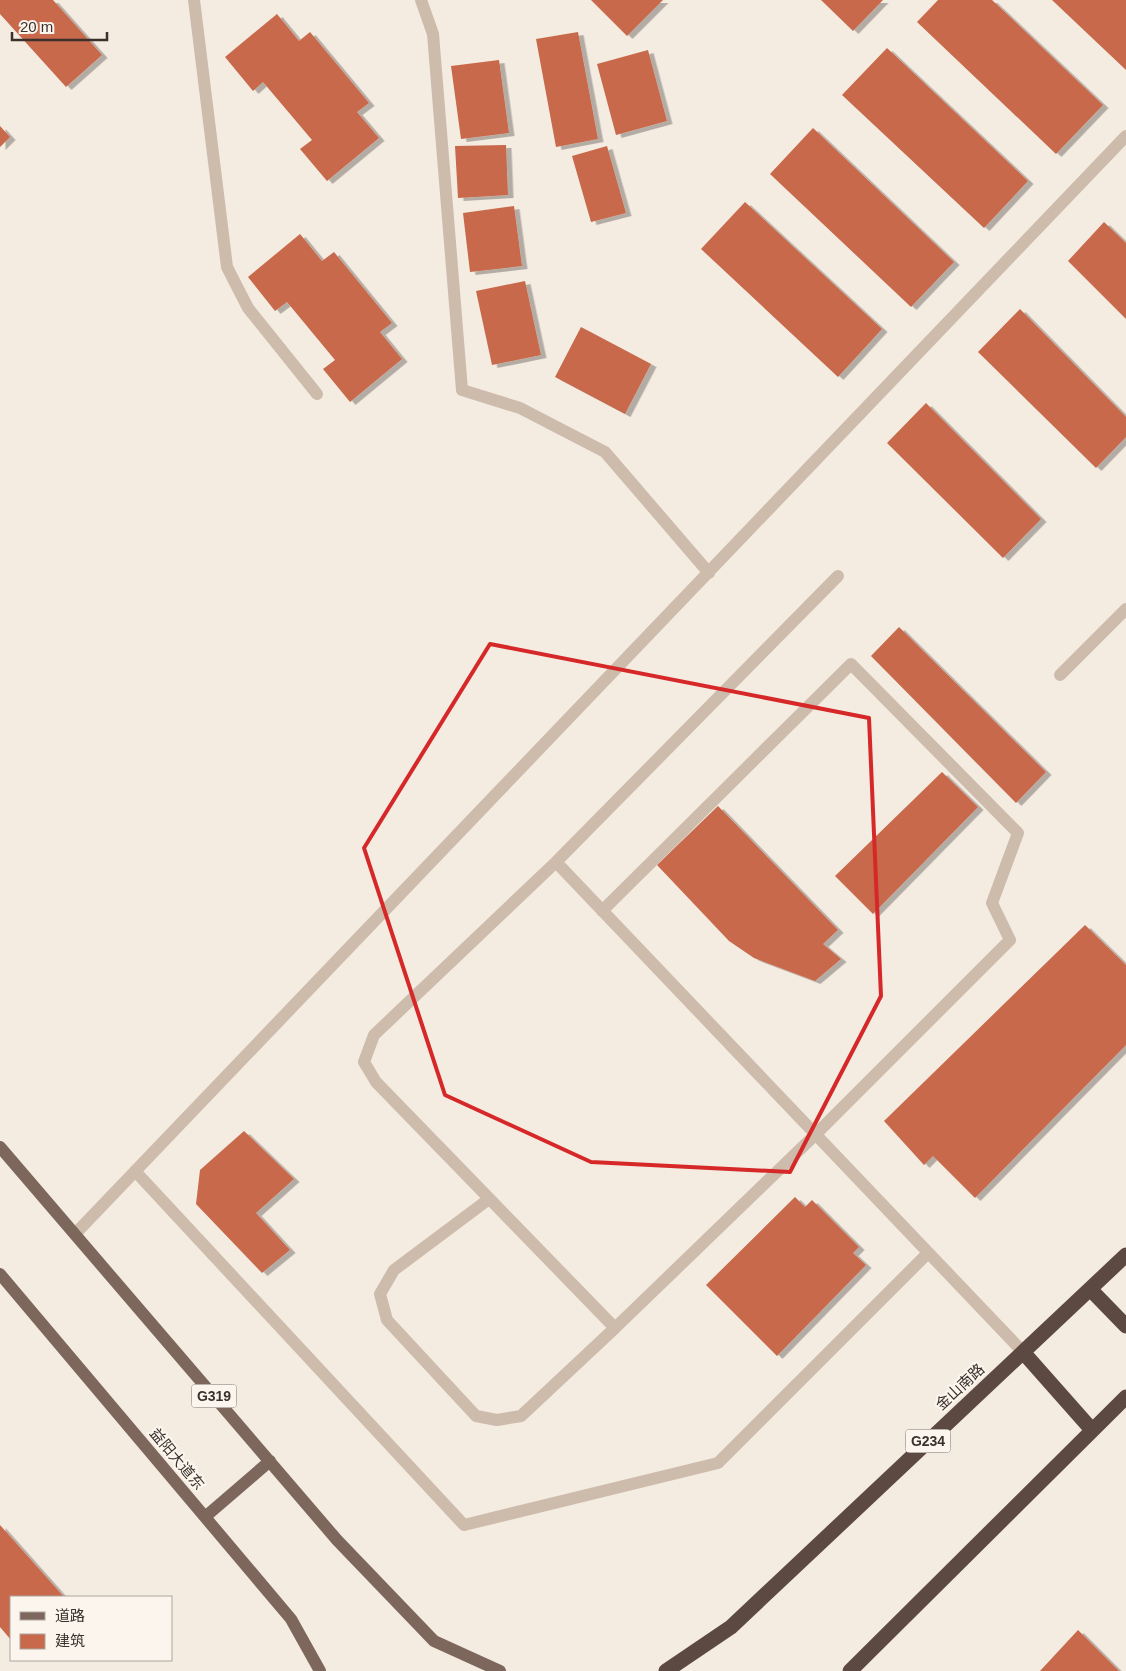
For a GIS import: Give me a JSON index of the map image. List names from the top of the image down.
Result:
{
  "streets": {
    "highway": ["金山南路", "G234"],
    "main road": ["G319", "益阳大道东"]
  },
  "legend": ["道路", "建筑"],
  "scale_bar": "20 m"
}
